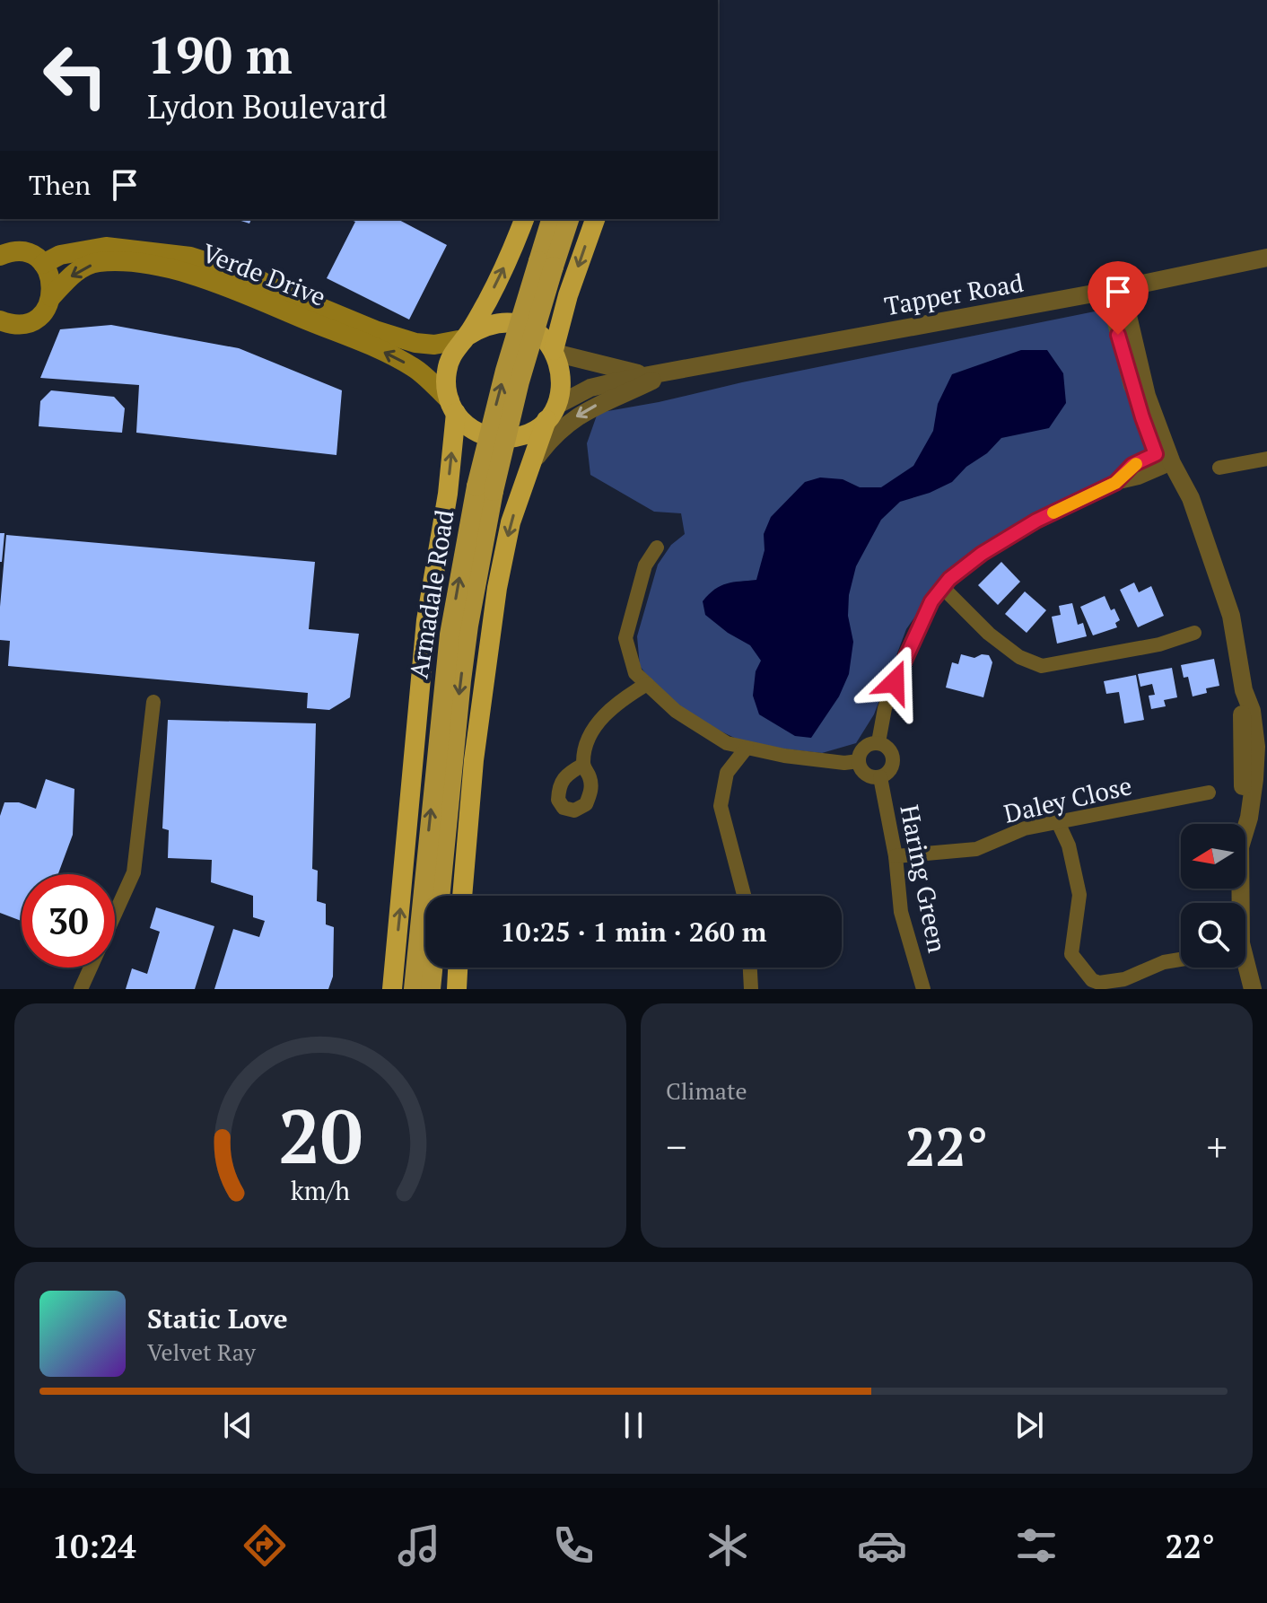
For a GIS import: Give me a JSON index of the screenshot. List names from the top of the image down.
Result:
{
  "streets": {
    "highway": ["Armadale Road"],
    "main road": ["Verde Drive"],
    "street": ["Tapper Road", "Daley Close", "Haring Green"]
  },
  "crossings": [
    ["Verde Drive", "Tapper Road"],
    ["Verde Drive", "Armadale Road"],
    ["Tapper Road", "Armadale Road"],
    ["Daley Close", "Haring Green"]
  ],
  "north": "left",
  "page": {
    "turn": ["190 m", "Lydon Boulevard"],
    "then": "Then",
    "limit": "30",
    "trip": "10:25 · 1 min · 260 m",
    "tile": "Climate",
    "heat": ["−", "22°", "+"],
    "song": ["Static Love", "Velvet Ray"],
    "tabs": ["10:24", "22°"],
    "gauge": ["20", "km/h"]
  }
}
